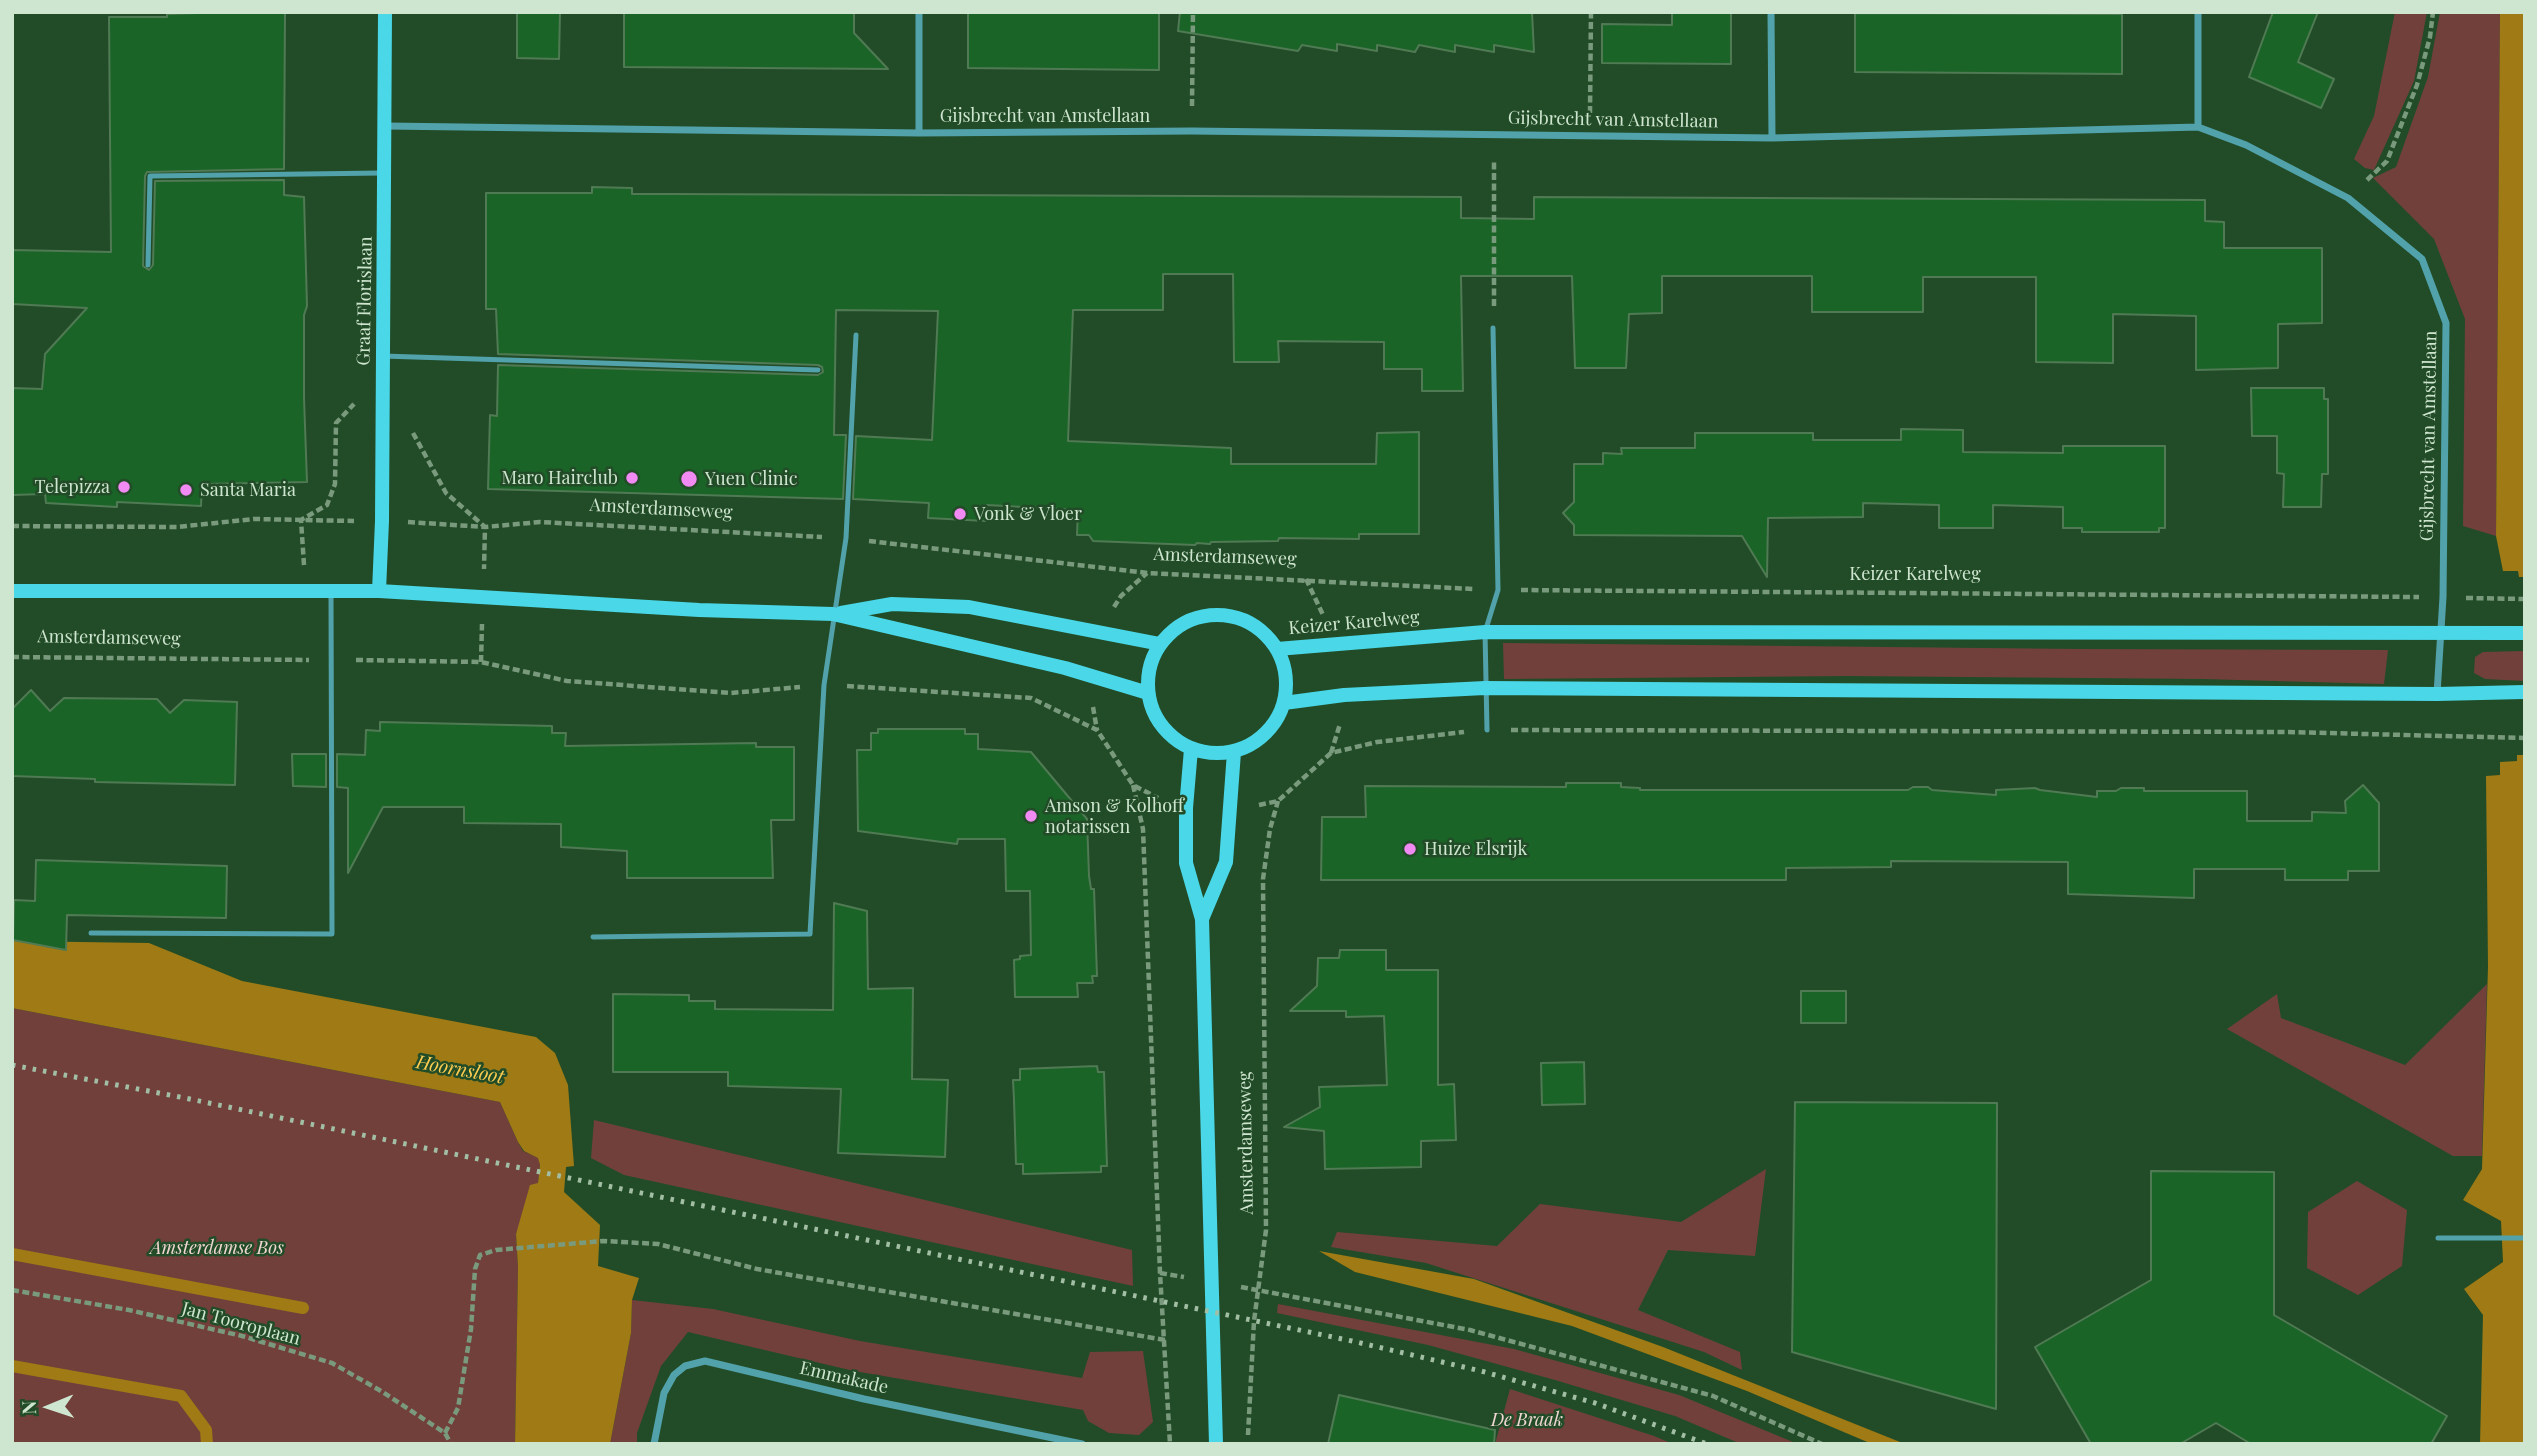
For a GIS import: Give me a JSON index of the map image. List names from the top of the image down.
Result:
{
  "streets": {
    "main road": ["Graaf Florislaan", "Amsterdamseweg", "Keizer Karelweg"],
    "street": ["Gijsbrecht van Amstellaan", "Emmakade"],
    "path": ["Jan Tooroplaan"]
  },
  "crossings": [
    ["Gijsbrecht van Amstellaan", "Graaf Florislaan"],
    ["Gijsbrecht van Amstellaan", "Keizer Karelweg"],
    ["Graaf Florislaan", "Amsterdamseweg"],
    ["Amsterdamseweg", "Keizer Karelweg"]
  ],
  "water": ["Hoornsloot"],
  "parks": ["Amsterdamse Bos", "De Braak"],
  "places": [
    "Maro Hairclub",
    "Yuen Clinic",
    "Telepizza",
    "Santa Maria",
    "Vonk & Vloer",
    "Amson & Kolhoff notarissen",
    "Huize Elsrijk"
  ],
  "north": "left"
}
